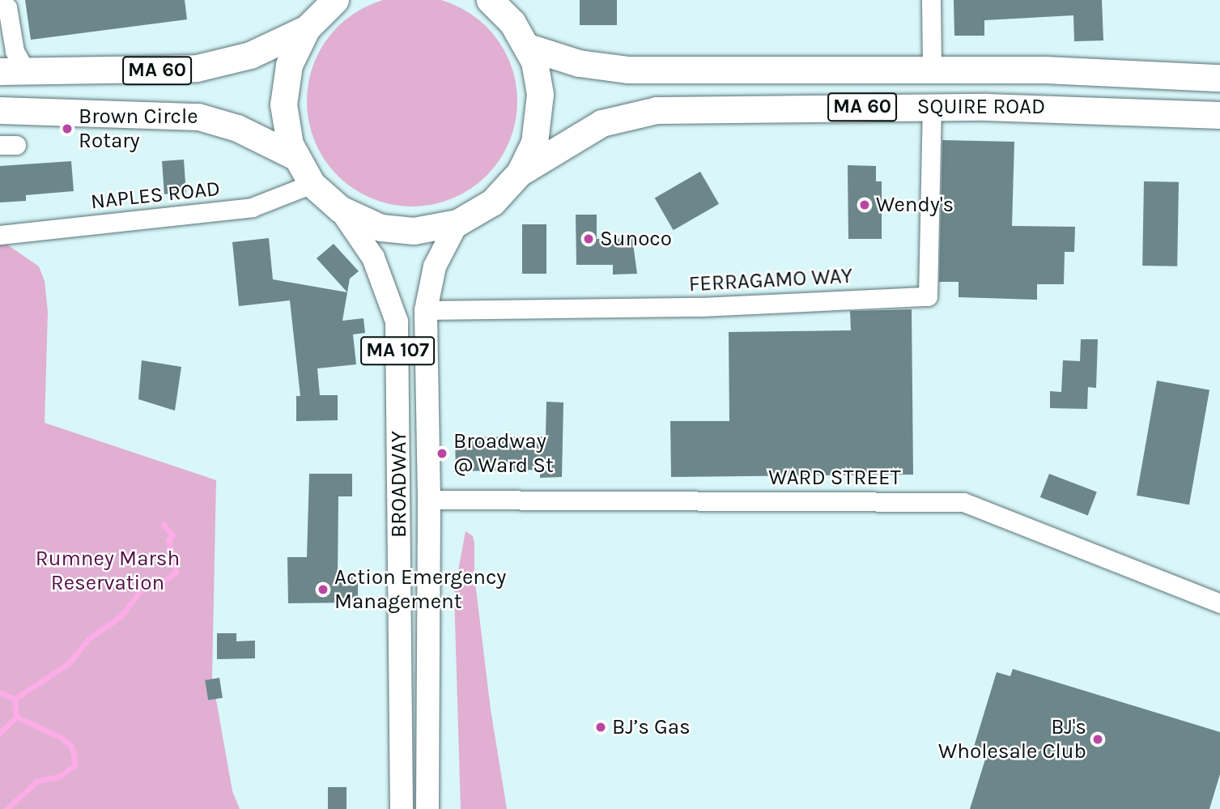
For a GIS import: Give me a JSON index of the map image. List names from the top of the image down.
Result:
{
  "streets": {
    "highway": ["MA 60", "SQUIRE ROAD"],
    "main road": ["MA 107", "BROADWAY"],
    "street": ["NAPLES ROAD", "FERRAGAMO WAY", "WARD STREET"]
  },
  "crossings": [
    ["MA 60", "SQUIRE ROAD"],
    ["MA 60", "NAPLES ROAD"],
    ["MA 60", "BROADWAY"],
    ["SQUIRE ROAD", "FERRAGAMO WAY"],
    ["FERRAGAMO WAY", "BROADWAY"],
    ["WARD STREET", "BROADWAY"]
  ],
  "parks": ["Rumney Marsh Reservation"],
  "places": [
    "Brown Circle Rotary",
    "Wendy's",
    "Sunoco",
    "Broadway @ Ward St",
    "Action Emergency Management",
    "BJ’s Gas",
    "BJ's Wholesale Club"
  ]
}
